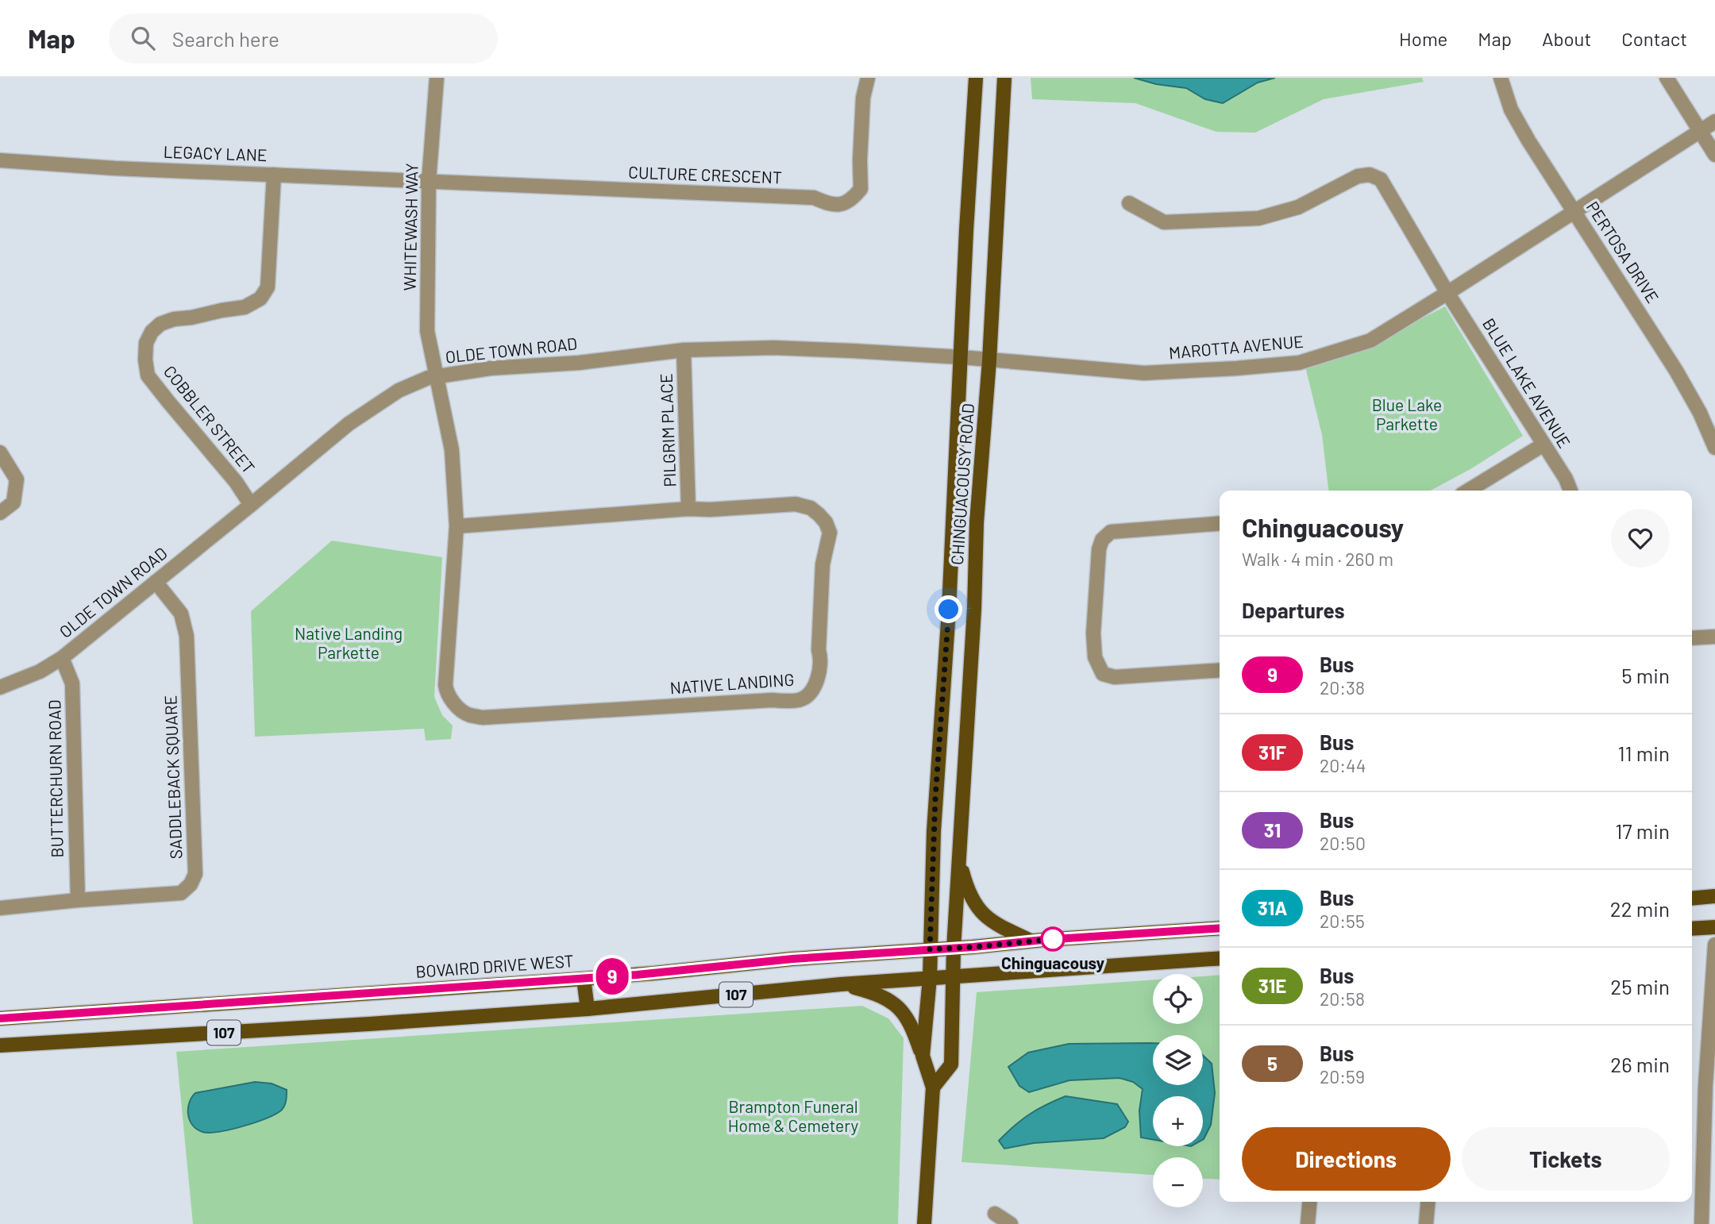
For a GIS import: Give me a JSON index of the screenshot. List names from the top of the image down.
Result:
{
  "streets": {
    "main road": ["CHINGUACOUSY ROAD", "BOVAIRD DRIVE WEST", "107"],
    "street": [
      "LEGACY LANE",
      "CULTURE CRESCENT",
      "WHITEWASH WAY",
      "PERTOSA DRIVE",
      "MAROTTA AVENUE",
      "OLDE TOWN ROAD",
      "BLUE LAKE AVENUE",
      "COBBLER STREET",
      "PILGRIM PLACE",
      "NATIVE LANDING",
      "SADDLEBACK SQUARE",
      "BUTTERCHURN ROAD"
    ]
  },
  "crossings": [
    ["LEGACY LANE", "CULTURE CRESCENT"],
    ["LEGACY LANE", "WHITEWASH WAY"],
    ["LEGACY LANE", "COBBLER STREET"],
    ["CULTURE CRESCENT", "WHITEWASH WAY"],
    ["WHITEWASH WAY", "OLDE TOWN ROAD"],
    ["WHITEWASH WAY", "NATIVE LANDING"],
    ["PERTOSA DRIVE", "MAROTTA AVENUE"],
    ["MAROTTA AVENUE", "OLDE TOWN ROAD"],
    ["MAROTTA AVENUE", "BLUE LAKE AVENUE"],
    ["MAROTTA AVENUE", "CHINGUACOUSY ROAD"],
    ["OLDE TOWN ROAD", "COBBLER STREET"],
    ["OLDE TOWN ROAD", "PILGRIM PLACE"],
    ["OLDE TOWN ROAD", "CHINGUACOUSY ROAD"],
    ["OLDE TOWN ROAD", "NATIVE LANDING"],
    ["OLDE TOWN ROAD", "SADDLEBACK SQUARE"],
    ["OLDE TOWN ROAD", "BUTTERCHURN ROAD"],
    ["PILGRIM PLACE", "NATIVE LANDING"],
    ["CHINGUACOUSY ROAD", "BOVAIRD DRIVE WEST"],
    ["CHINGUACOUSY ROAD", "107"],
    ["SADDLEBACK SQUARE", "BUTTERCHURN ROAD"]
  ],
  "parks": ["Blue Lake Parkette", "Native Landing Parkette", "Brampton Funeral Home & Cemetery"],
  "places": ["Chinguacousy"],
  "lines": ["bus line 9"],
  "page": {
    "header": "Map",
    "search": "Search here",
    "nav": [
      "Home",
      "Map",
      "About",
      "Contact"
    ],
    "on_map": "9",
    "heading": [
      ["Chinguacousy", "Walk · 4 min · 260 m"],
      "Departures"
    ],
    "list": [
      {
        "mark": "9",
        "name": "Bus",
        "note": "20:38",
        "value": "5 min"
      },
      {
        "mark": "31F",
        "name": "Bus",
        "note": "20:44",
        "value": "11 min"
      },
      {
        "mark": "31",
        "name": "Bus",
        "note": "20:50",
        "value": "17 min"
      },
      {
        "mark": "31A",
        "name": "Bus",
        "note": "20:55",
        "value": "22 min"
      },
      {
        "mark": "31E",
        "name": "Bus",
        "note": "20:58",
        "value": "25 min"
      },
      {
        "mark": "5",
        "name": "Bus",
        "note": "20:59",
        "value": "26 min"
      }
    ],
    "map_buttons": ["+", "−"],
    "buttons": ["Directions", "Tickets"]
  }
}
